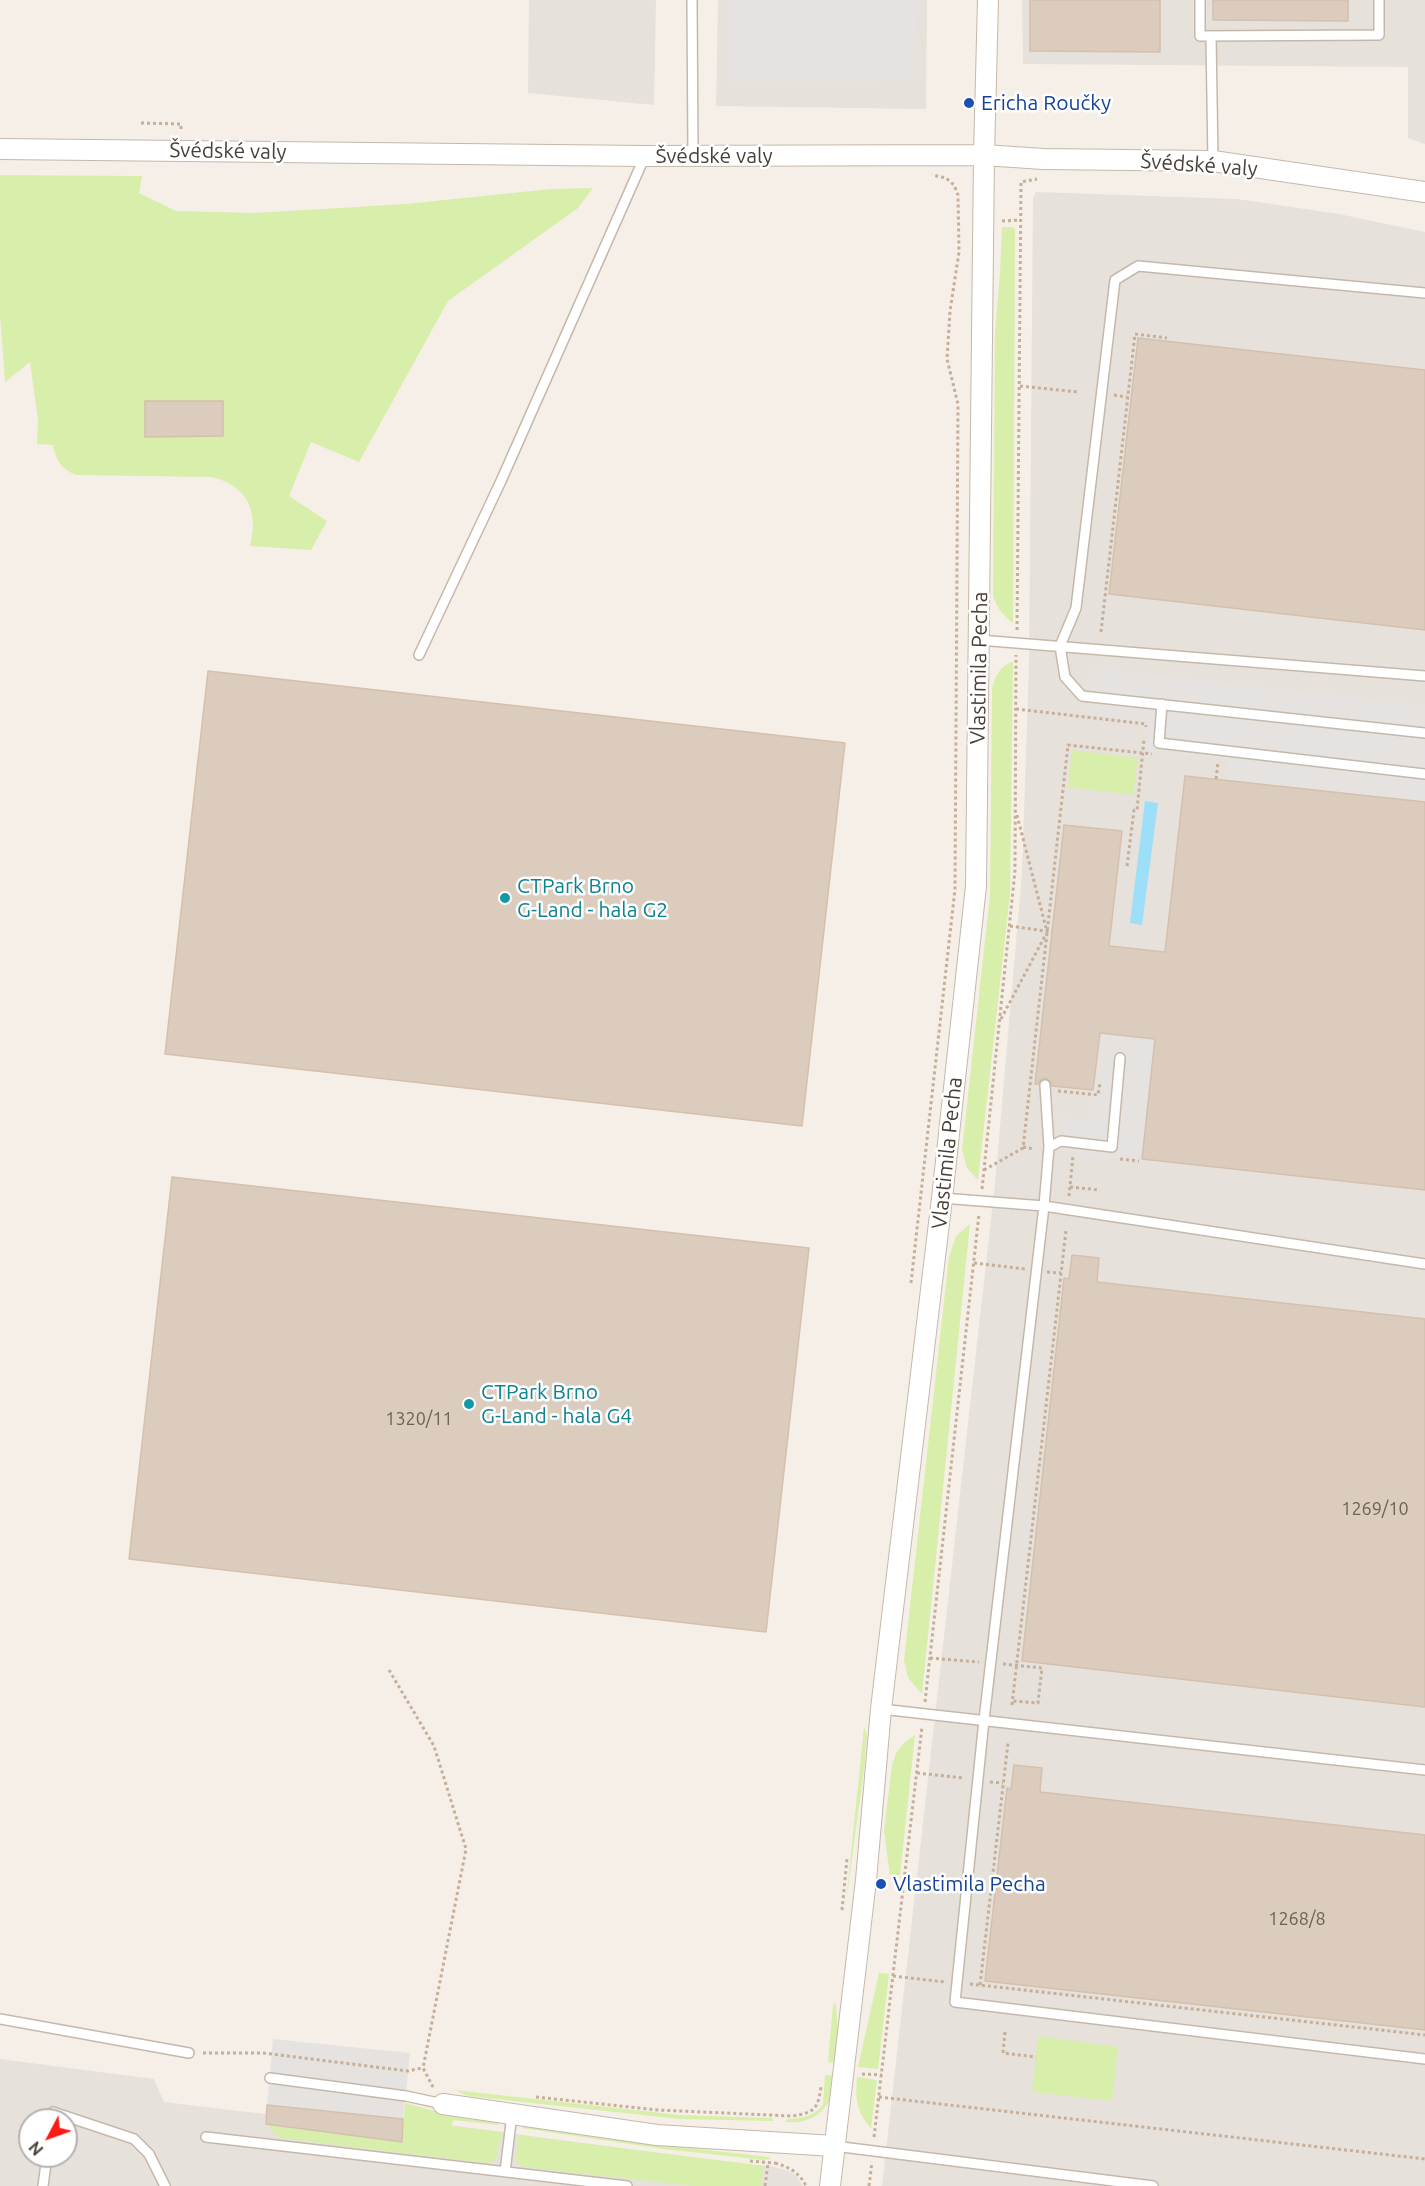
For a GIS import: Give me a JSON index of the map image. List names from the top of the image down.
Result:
{
  "streets": {
    "street": ["Švédské valy", "Vlastimila Pecha"]
  },
  "crossings": [
    ["Švédské valy", "Vlastimila Pecha"]
  ],
  "places": [
    "Ericha Roučky",
    "CTPark Brno G-Land - hala G2",
    "CTPark Brno G-Land - hala G4",
    "Vlastimila Pecha"
  ],
  "house_numbers": ["1320/11", "1269/10", "1268/8"],
  "north": "bottom left"
}
